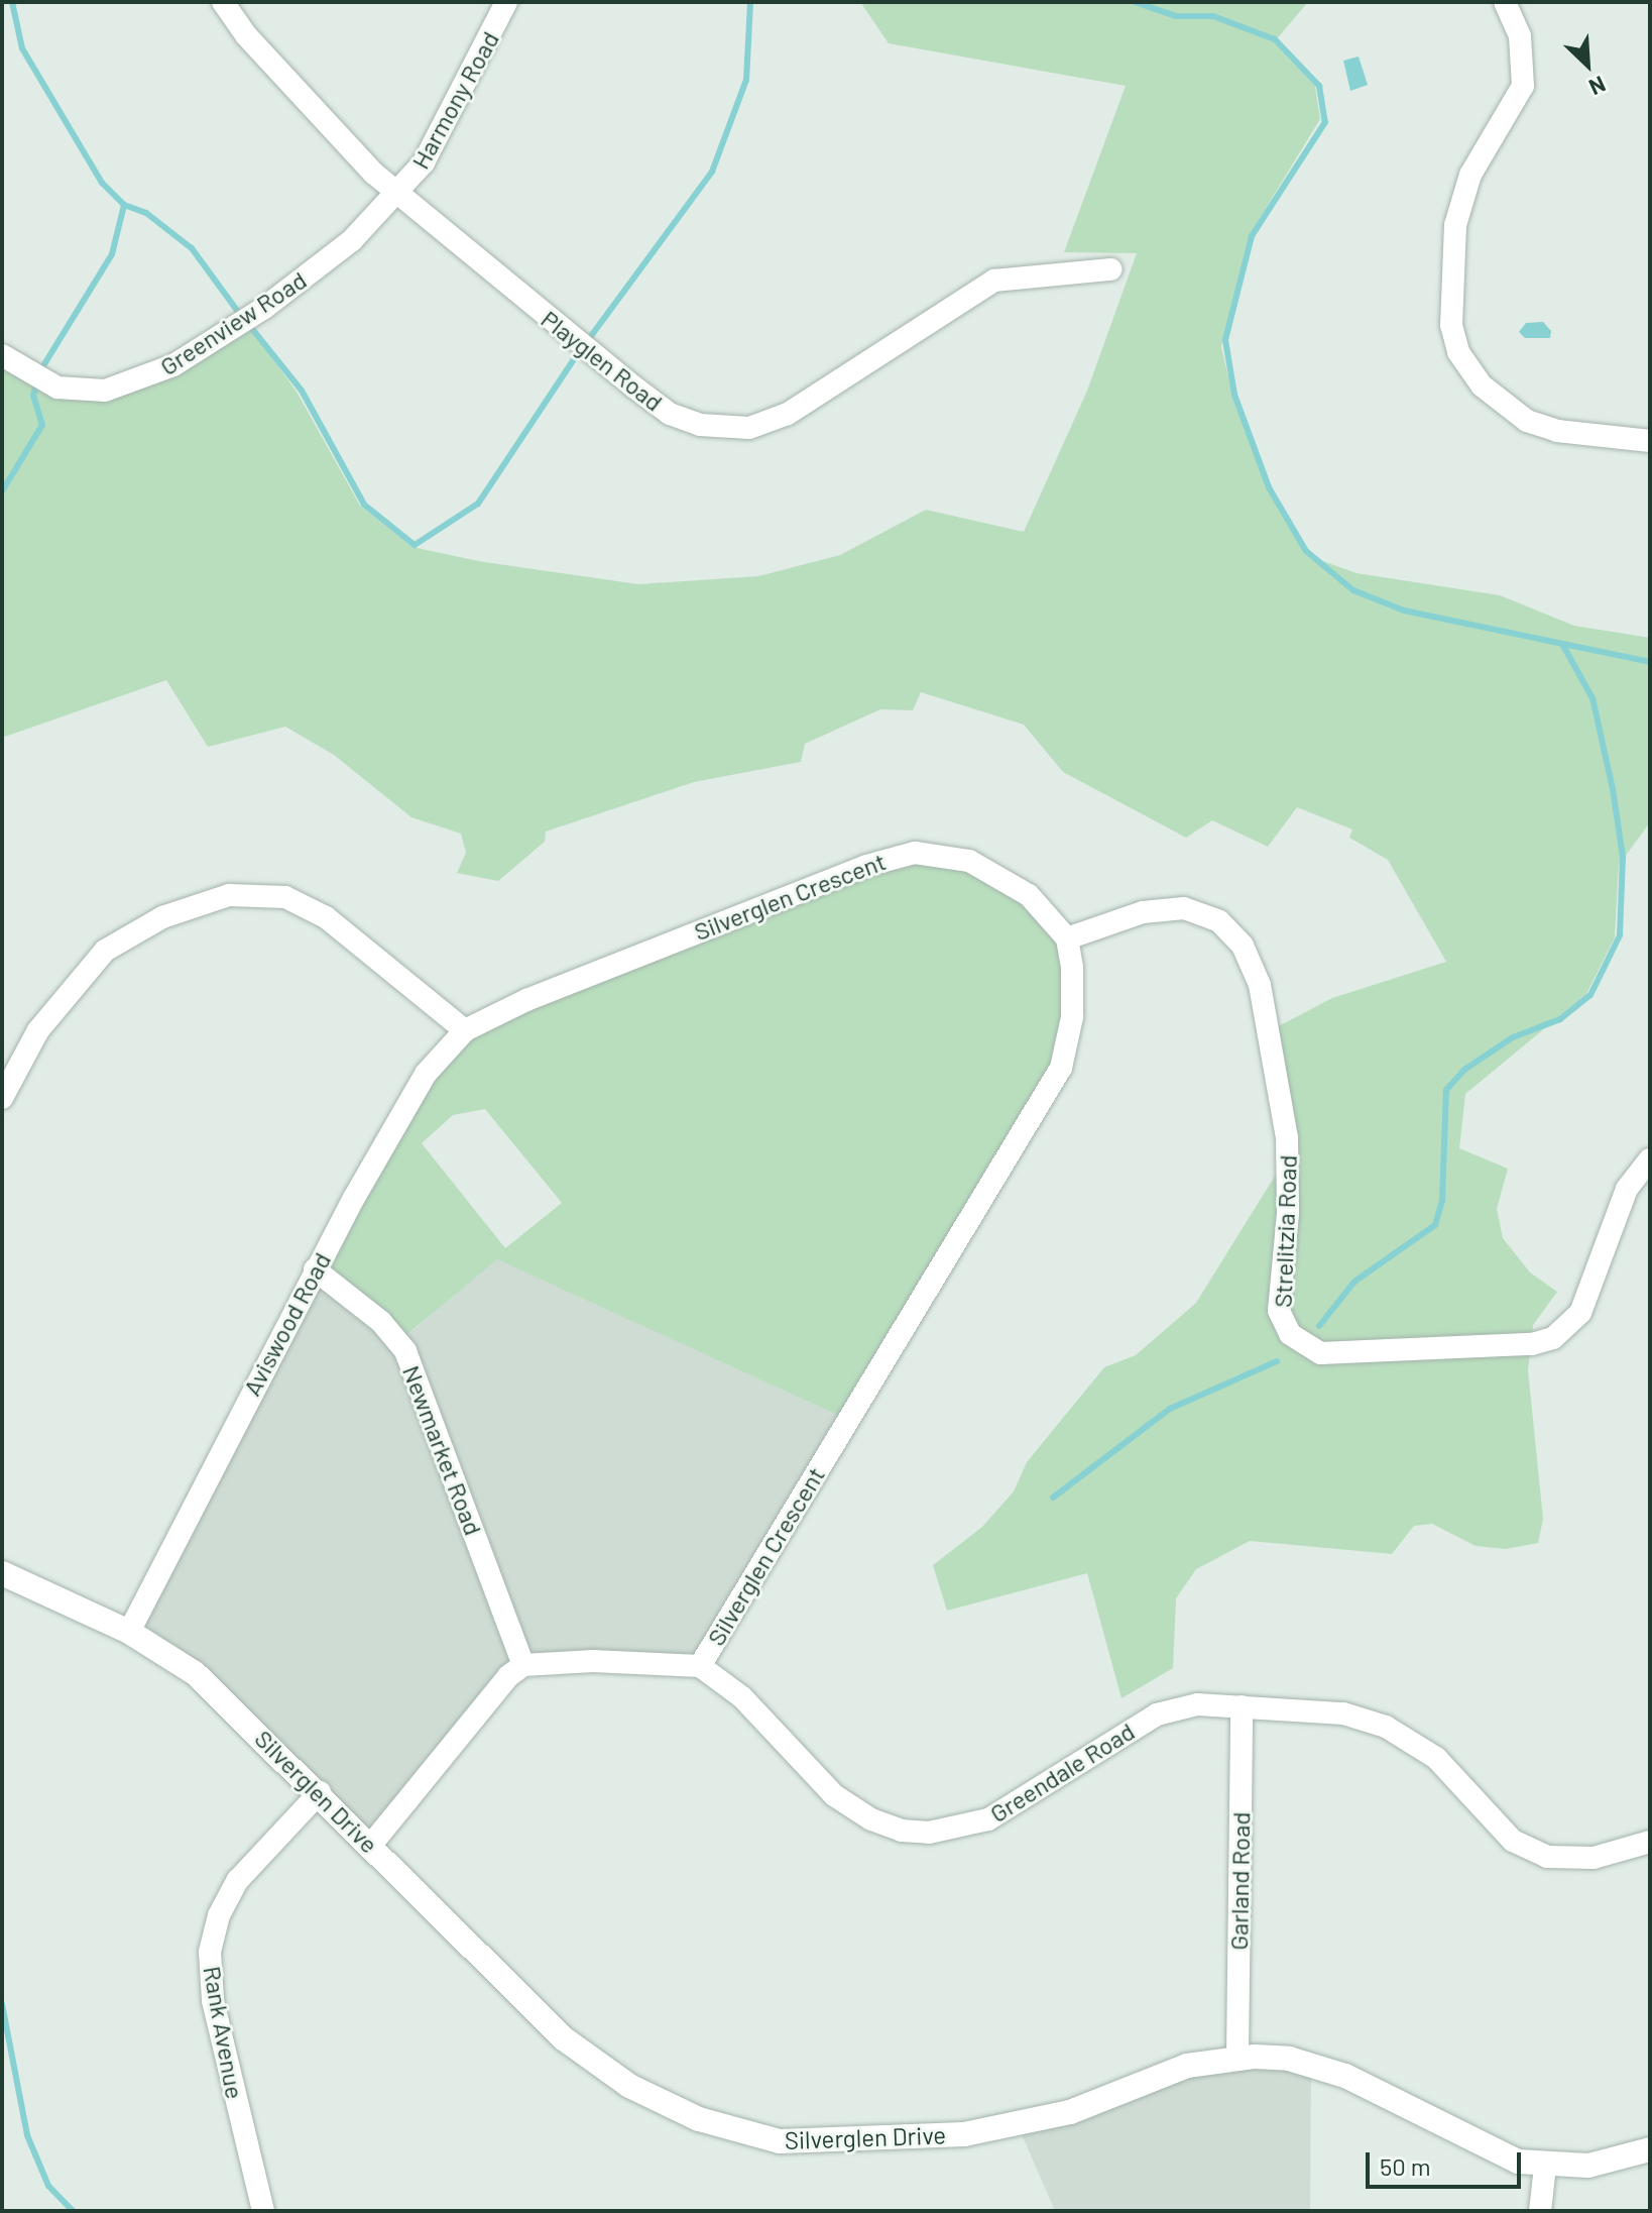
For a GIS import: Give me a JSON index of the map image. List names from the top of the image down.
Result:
{
  "streets": {
    "street": [
      "Harmony Road",
      "Greenview Road",
      "Playglen Road",
      "Silverglen Crescent",
      "Strelitzia Road",
      "Aviswood Road",
      "Newmarket Road",
      "Greendale Road",
      "Silverglen Drive",
      "Garland Road",
      "Rank Avenue"
    ]
  },
  "crossings": [
    ["Harmony Road", "Greenview Road"],
    ["Harmony Road", "Playglen Road"],
    ["Greenview Road", "Playglen Road"],
    ["Silverglen Crescent", "Strelitzia Road"],
    ["Silverglen Crescent", "Aviswood Road"],
    ["Silverglen Crescent", "Greendale Road"],
    ["Aviswood Road", "Newmarket Road"],
    ["Aviswood Road", "Silverglen Drive"],
    ["Greendale Road", "Garland Road"],
    ["Silverglen Drive", "Garland Road"],
    ["Silverglen Drive", "Rank Avenue"]
  ],
  "scale_bar": "50 m",
  "north": "bottom right"
}
